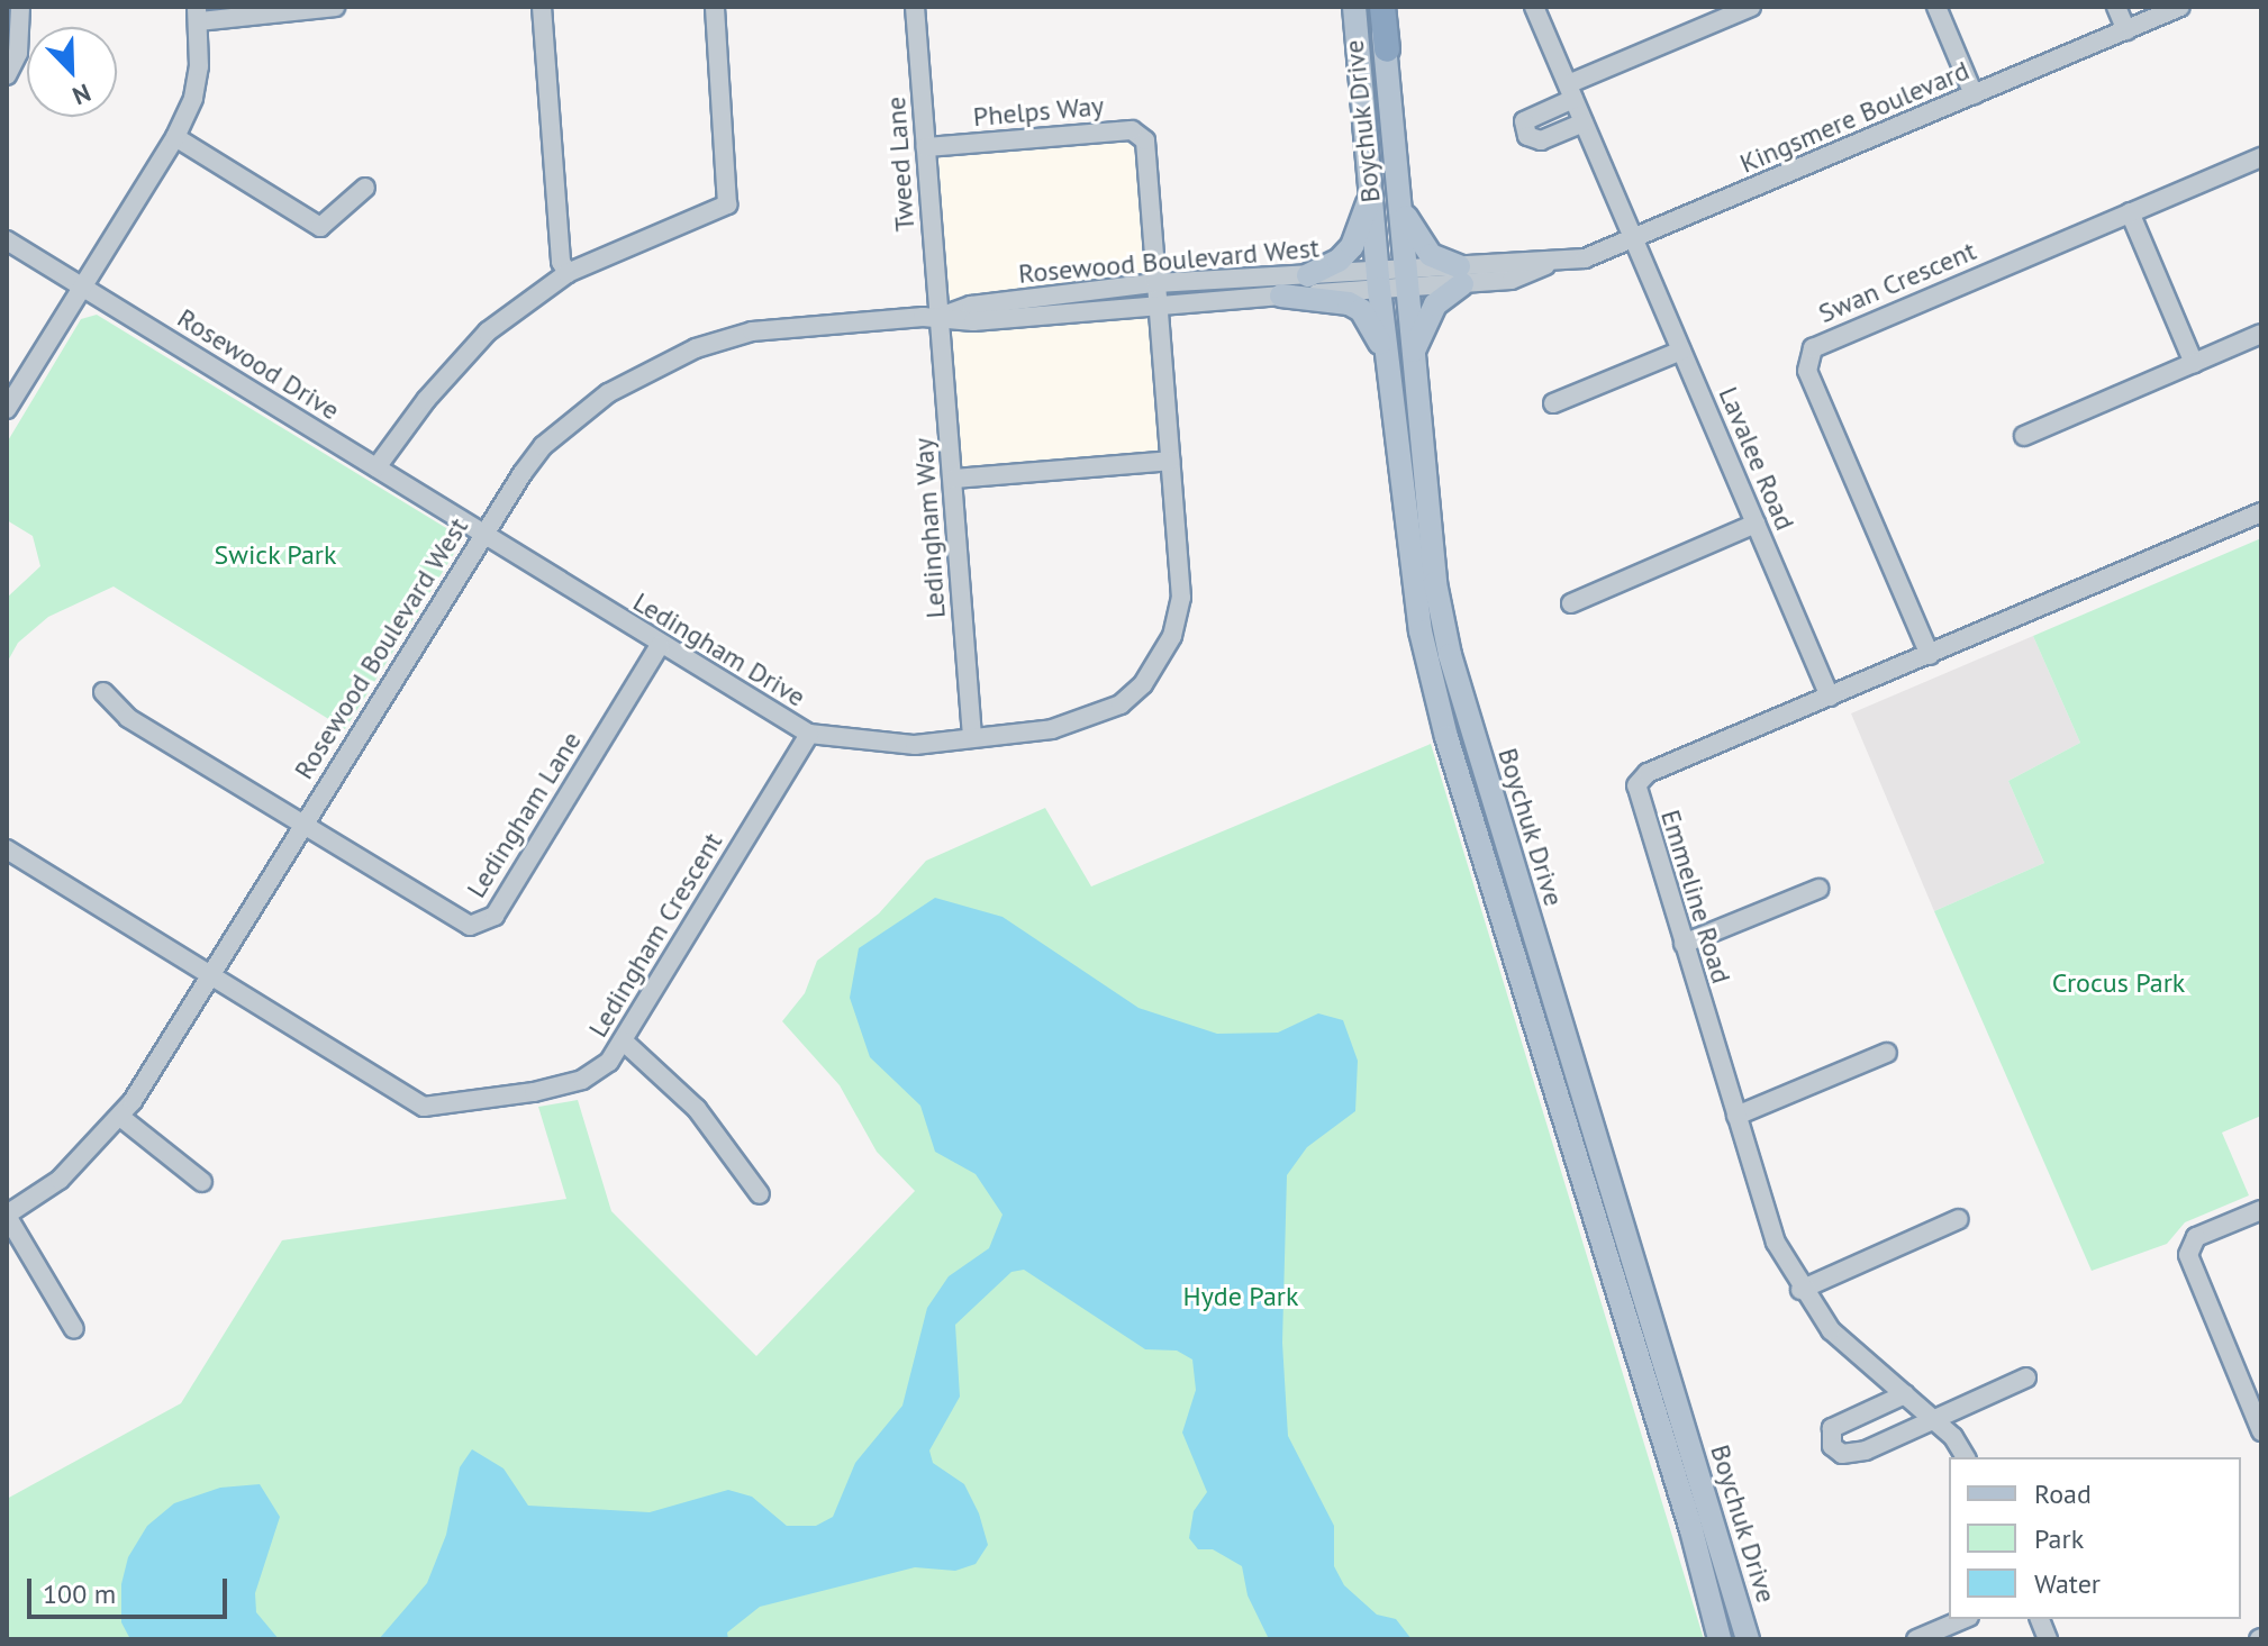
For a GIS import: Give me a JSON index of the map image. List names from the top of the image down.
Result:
{
  "streets": {
    "main road": ["Boychuk Drive"],
    "street": [
      "Phelps Way",
      "Kingsmere Boulevard",
      "Tweed Lane",
      "Rosewood Boulevard West",
      "Swan Crescent",
      "Rosewood Drive",
      "Lavalee Road",
      "Ledingham Way",
      "Ledingham Drive",
      "Ledingham Lane",
      "Emmeline Road",
      "Ledingham Crescent"
    ]
  },
  "crossings": [
    ["Phelps Way", "Tweed Lane"],
    ["Phelps Way", "Rosewood Boulevard West"],
    ["Phelps Way", "Ledingham Drive"],
    ["Kingsmere Boulevard", "Boychuk Drive"],
    ["Kingsmere Boulevard", "Rosewood Boulevard West"],
    ["Kingsmere Boulevard", "Lavalee Road"],
    ["Boychuk Drive", "Rosewood Boulevard West"],
    ["Tweed Lane", "Rosewood Boulevard West"],
    ["Tweed Lane", "Ledingham Way"],
    ["Rosewood Boulevard West", "Rosewood Drive"],
    ["Rosewood Boulevard West", "Ledingham Way"],
    ["Rosewood Boulevard West", "Ledingham Drive"],
    ["Rosewood Boulevard West", "Ledingham Lane"],
    ["Rosewood Boulevard West", "Ledingham Crescent"],
    ["Swan Crescent", "Emmeline Road"],
    ["Rosewood Drive", "Ledingham Drive"],
    ["Lavalee Road", "Emmeline Road"],
    ["Ledingham Way", "Ledingham Drive"],
    ["Ledingham Drive", "Ledingham Lane"],
    ["Ledingham Drive", "Ledingham Crescent"]
  ],
  "parks": ["Swick Park", "Crocus Park", "Hyde Park"],
  "legend": ["Road", "Park", "Water"],
  "scale_bar": "100 m",
  "north": "bottom right"
}
